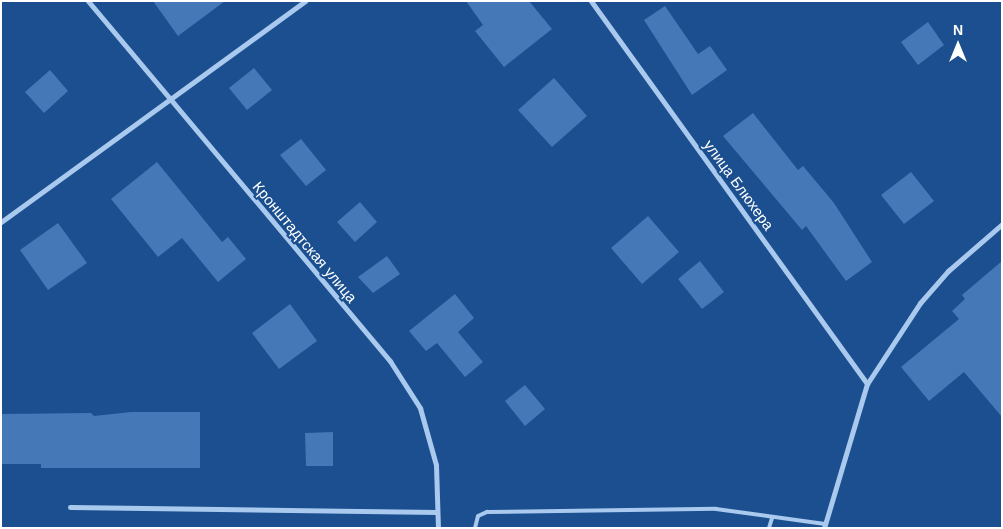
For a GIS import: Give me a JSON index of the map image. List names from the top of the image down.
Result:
{
  "streets": {
    "street": ["улица Блюхера", "Кронштадтская улица"]
  },
  "north": "top"
}
